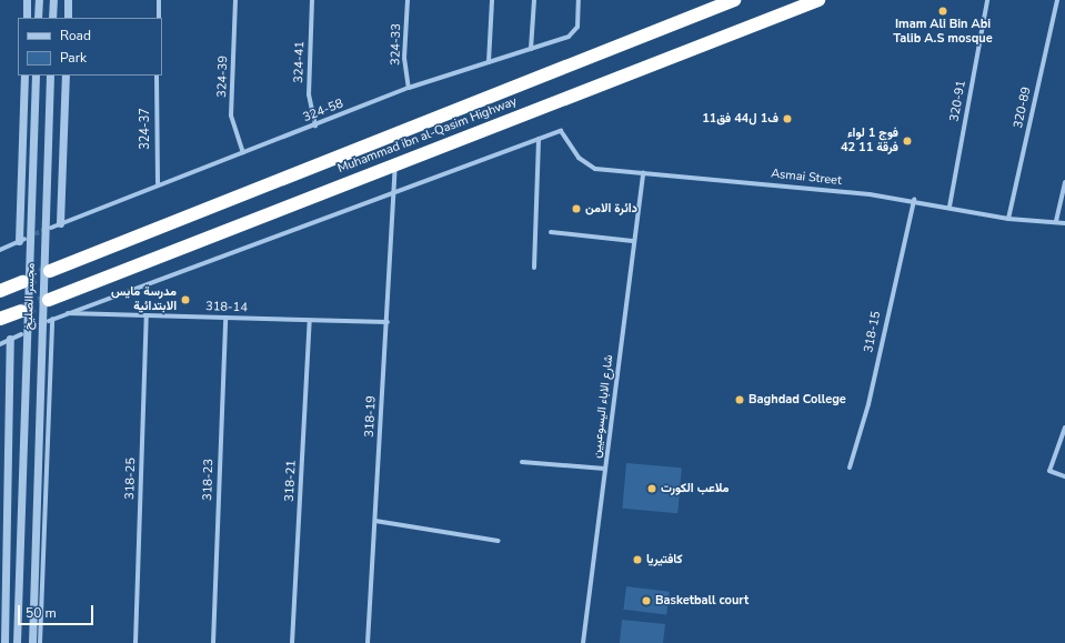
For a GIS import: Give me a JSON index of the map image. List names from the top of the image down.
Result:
{
  "streets": {
    "highway": ["Muhammad ibn al-Qasim Highway"],
    "street": [
      "324-33",
      "324-41",
      "324-39",
      "320-91",
      "320-89",
      "324-58",
      "324-37",
      "Asmai Street",
      "مجسر الصليخ",
      "318-14",
      "318-15",
      "شارع الاباء اليسوعيين",
      "318-19",
      "318-25",
      "318-23",
      "318-21"
    ]
  },
  "crossings": [
    ["324-33", "324-58"],
    ["324-41", "324-58"],
    ["324-39", "324-58"],
    ["320-91", "Asmai Street"],
    ["320-89", "Asmai Street"],
    ["324-58", "324-37"],
    ["Muhammad ibn al-Qasim Highway", "318-19"],
    ["Asmai Street", "318-15"],
    ["Asmai Street", "شارع الاباء اليسوعيين"],
    ["318-14", "318-19"],
    ["318-14", "318-25"],
    ["318-14", "318-23"],
    ["318-14", "318-21"]
  ],
  "places": [
    "Imam Ali Bin Abi Talib A.S mosque",
    "ف1 ل44 فق11",
    "فوج 1 لواء 42 فرقة 11",
    "دائرة الامن",
    "مدرسة مايس الابتدائية",
    "Baghdad College",
    "ملاعب الكورت",
    "كافتيريا",
    "Basketball court"
  ],
  "legend": ["Road", "Park"],
  "scale_bar": "50 m"
}
